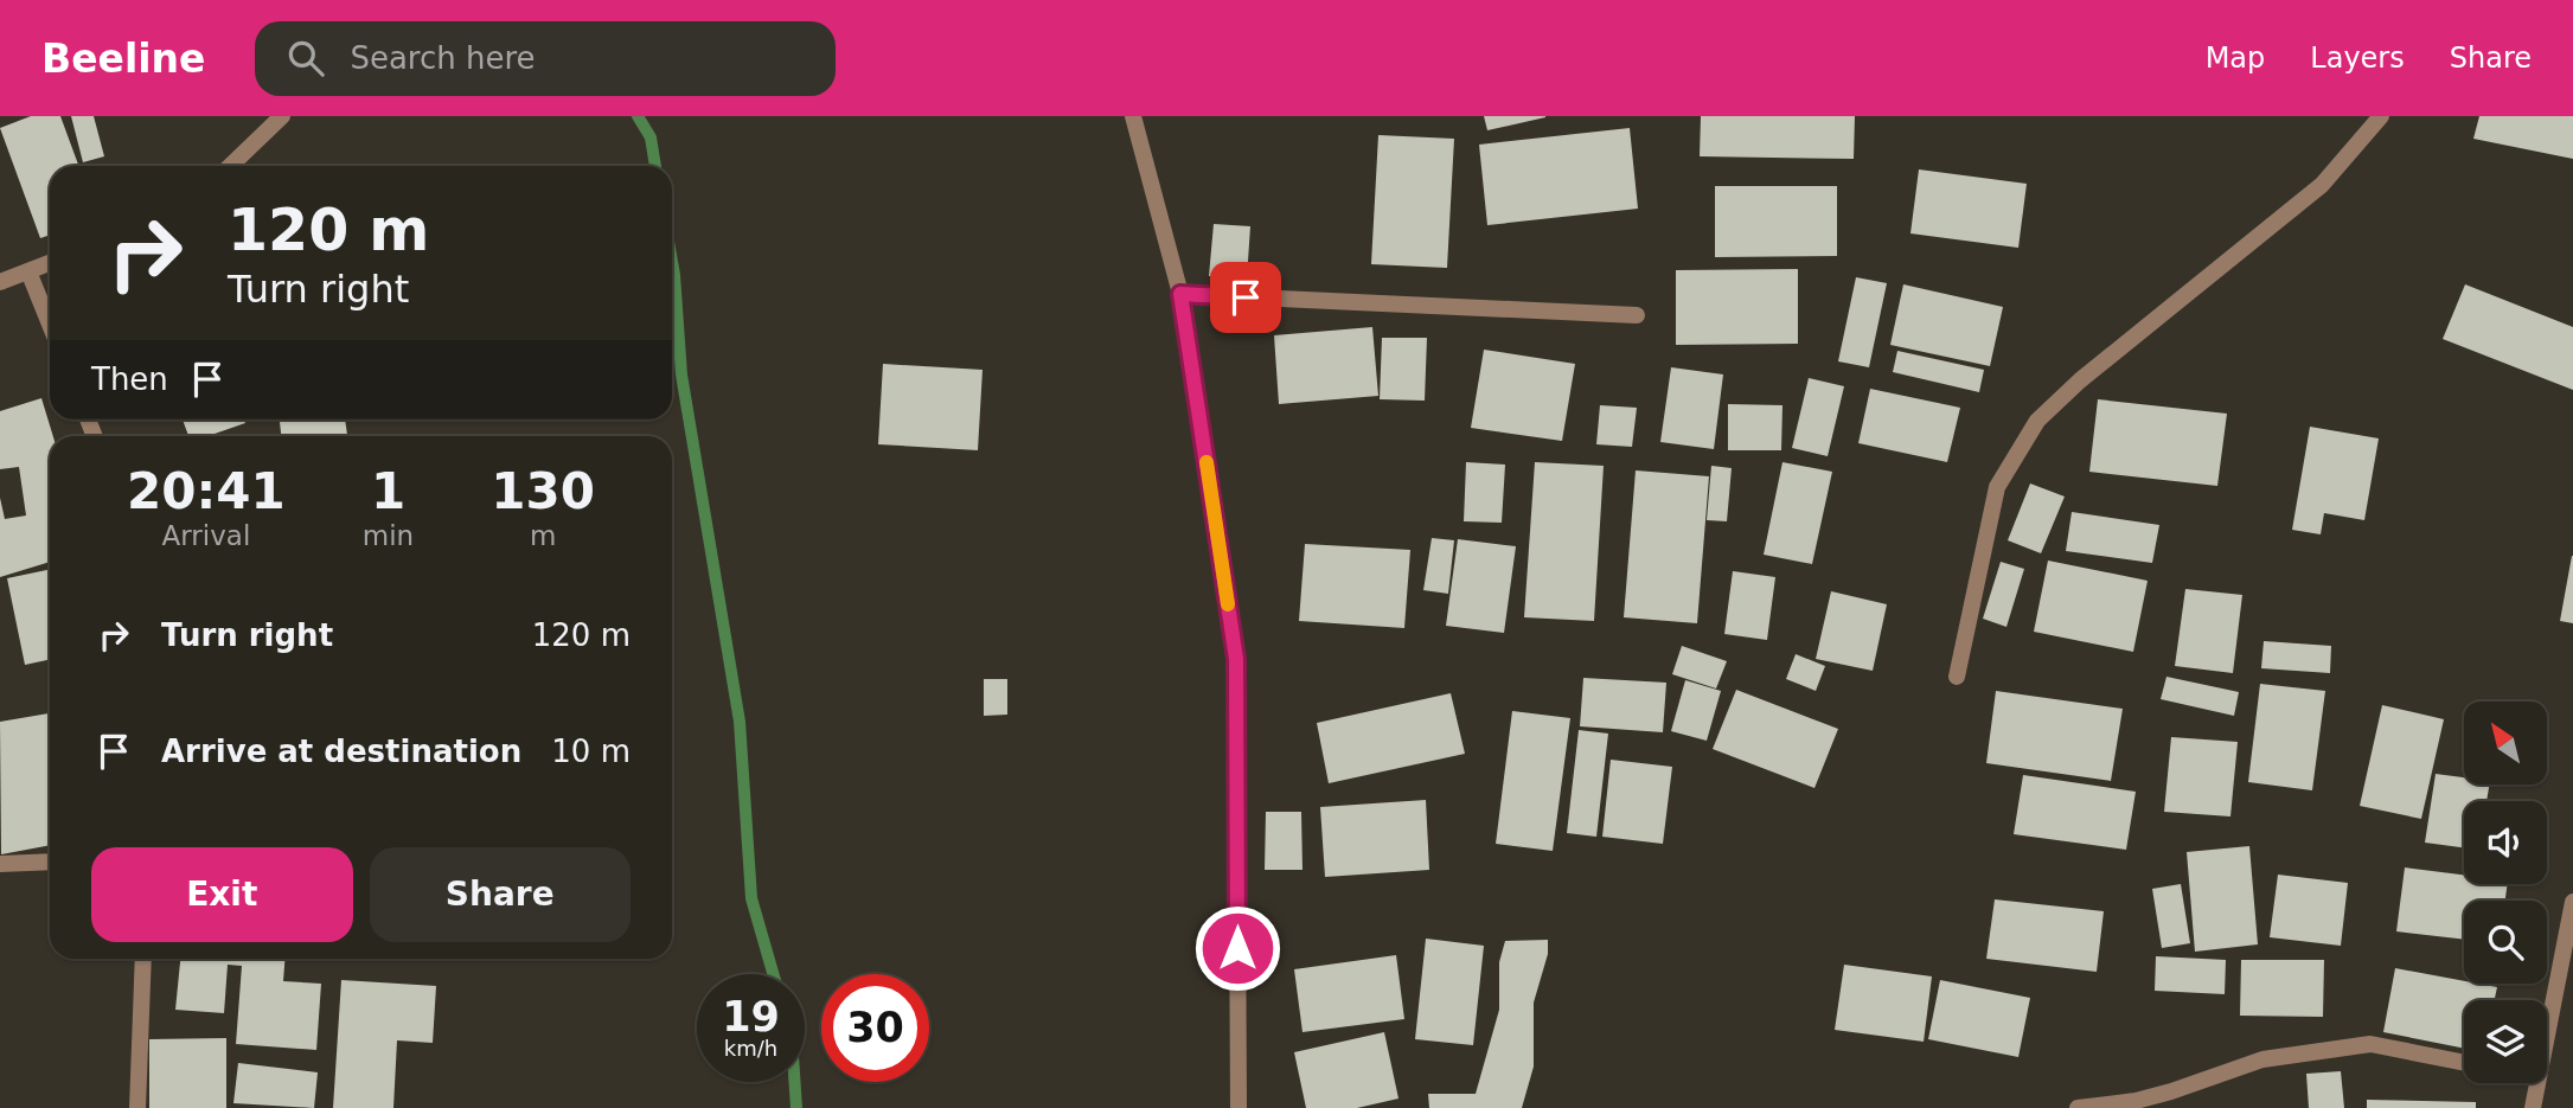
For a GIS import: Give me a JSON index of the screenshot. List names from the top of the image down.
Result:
{
  "north": "top left",
  "page": {
    "header": "Beeline",
    "search": "Search here",
    "nav": ["Map", "Layers", "Share"],
    "turn": ["120 m", "Turn right"],
    "then": "Then",
    "eta": [
      "20:41",
      "Arrival",
      "1",
      "min",
      "130",
      "m"
    ],
    "list": [
      {
        "name": "Turn right",
        "value": "120 m"
      },
      {
        "name": "Arrive at destination",
        "value": "10 m"
      }
    ],
    "buttons": ["Exit", "Share"],
    "speed": "19 km/h",
    "limit": "30"
  }
}
